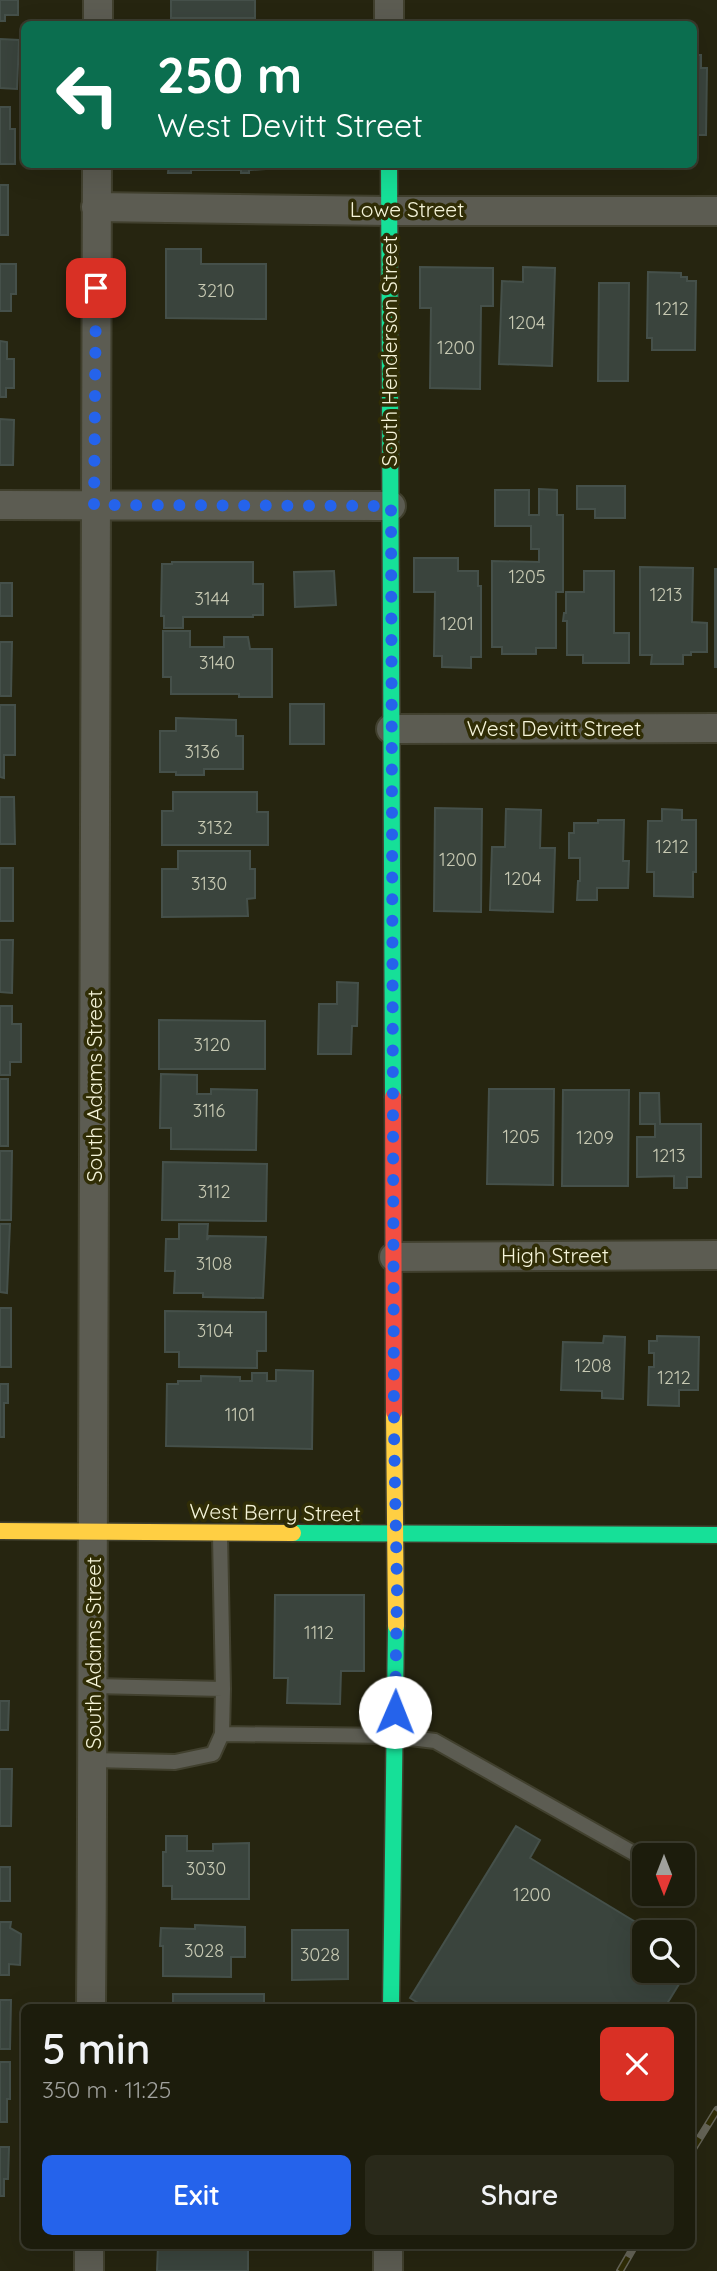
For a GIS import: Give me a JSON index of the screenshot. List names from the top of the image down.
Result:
{
  "streets": {
    "street": [
      "Lowe Street",
      "South Henderson Street",
      "West Devitt Street",
      "South Adams Street",
      "High Street",
      "West Berry Street"
    ]
  },
  "crossings": [
    ["Lowe Street", "South Henderson Street"],
    ["Lowe Street", "South Adams Street"],
    ["South Henderson Street", "West Devitt Street"],
    ["South Henderson Street", "High Street"],
    ["South Henderson Street", "West Berry Street"],
    ["South Adams Street", "West Berry Street"]
  ],
  "house_numbers": [
    "3210",
    "1212",
    "1204",
    "1200",
    "1205",
    "1213",
    "3144",
    "1201",
    "3140",
    "3136",
    "3132",
    "1212",
    "1200",
    "1204",
    "3130",
    "3120",
    "3116",
    "1205",
    "1209",
    "1213",
    "3112",
    "3108",
    "3104",
    "1208",
    "1212",
    "1101",
    "1112",
    "3030",
    "1200",
    "3028",
    "3028"
  ],
  "north": "bottom",
  "page": {
    "turn": ["250 m", "West Devitt Street"],
    "heading": ["5 min", "350 m · 11:25"],
    "buttons": ["Exit", "Share"]
  }
}
